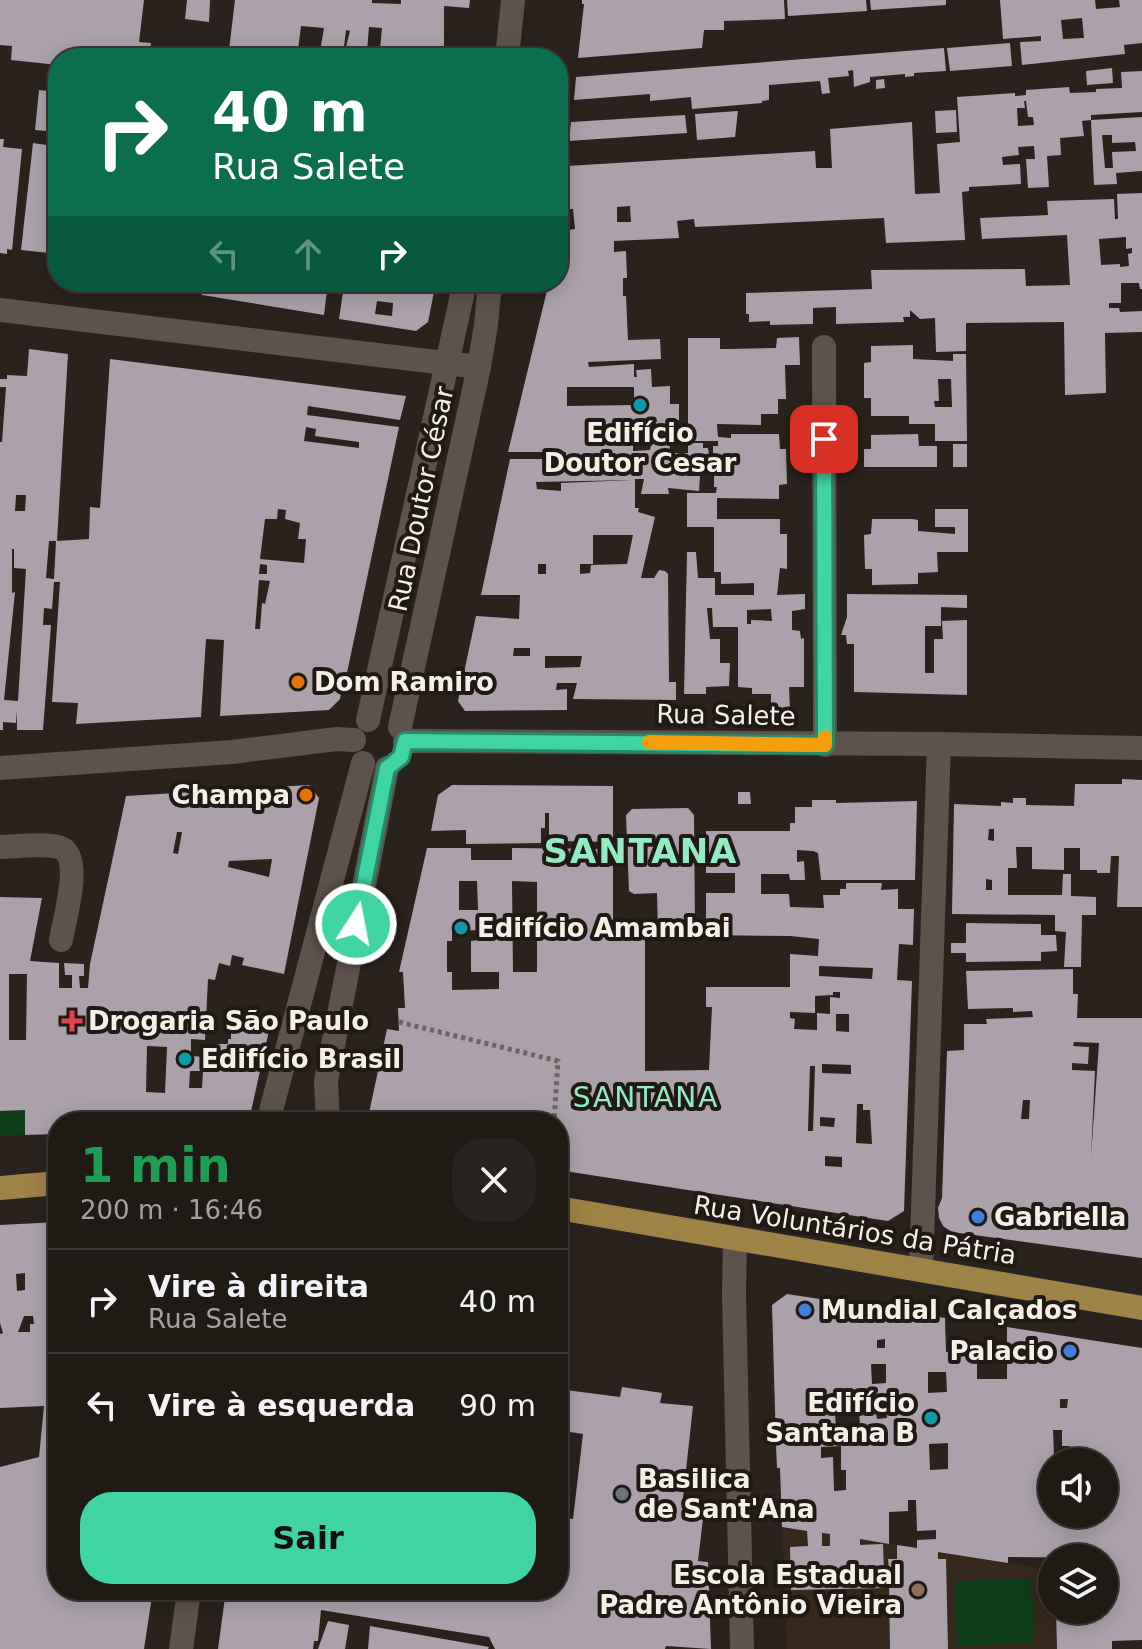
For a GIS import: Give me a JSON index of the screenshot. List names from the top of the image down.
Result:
{
  "streets": {
    "main road": ["Rua Voluntários da Pátria"],
    "street": ["Rua Doutor César", "Rua Salete"]
  },
  "crossings": [
    ["Rua Doutor César", "Rua Salete"]
  ],
  "districts": ["SANTANA", "SANTANA"],
  "places": {
    "other": [
      "Edifício Doutor Cesar",
      "Dom Ramiro",
      "Champa",
      "Edifício Amambai",
      "Edifício Brasil",
      "Gabriella",
      "Mundial Calçados",
      "Palacio",
      "Edifício Santana B",
      "Basilica de Sant'Ana",
      "Escola Estadual Padre Antônio Vieira"
    ],
    "health": ["Drogaria São Paulo"]
  },
  "page": {
    "turn": ["40 m", "Rua Salete"],
    "heading": ["1 min", "200 m · 16:46"],
    "list": [
      {
        "name": "Vire à direita",
        "note": "Rua Salete",
        "value": "40 m"
      },
      {
        "name": "Vire à esquerda",
        "value": "90 m"
      }
    ],
    "buttons": "Sair"
  }
}
